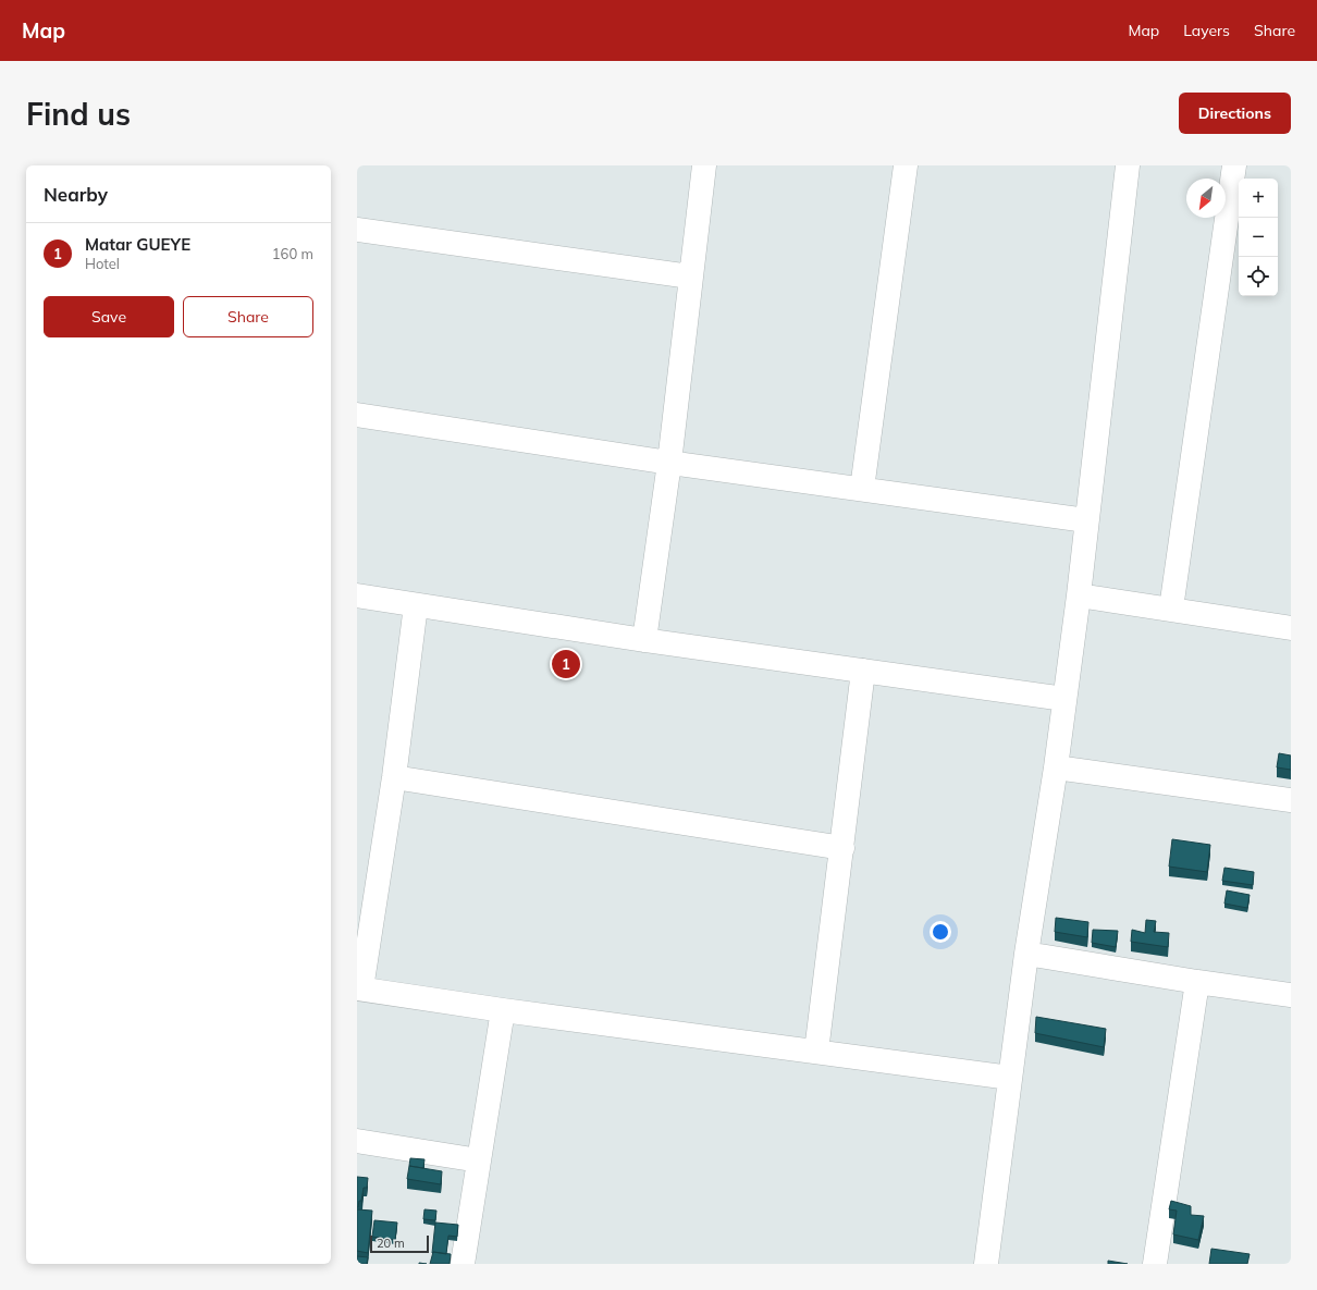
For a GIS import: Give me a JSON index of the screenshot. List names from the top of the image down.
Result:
{
  "scale_bar": "20 m",
  "north": "bottom left",
  "page": {
    "header": "Map",
    "nav": ["Map", "Layers", "Share"],
    "buttons": [
      "Directions",
      ["Save", "Share"]
    ],
    "title": "Find us",
    "heading": "Nearby",
    "map_buttons": ["+", "−"],
    "list": [
      {
        "mark": "1",
        "name": "Matar GUEYE",
        "note": "Hotel",
        "value": "160 m"
      }
    ],
    "pins": "1",
    "scale": "20 m"
  }
}
